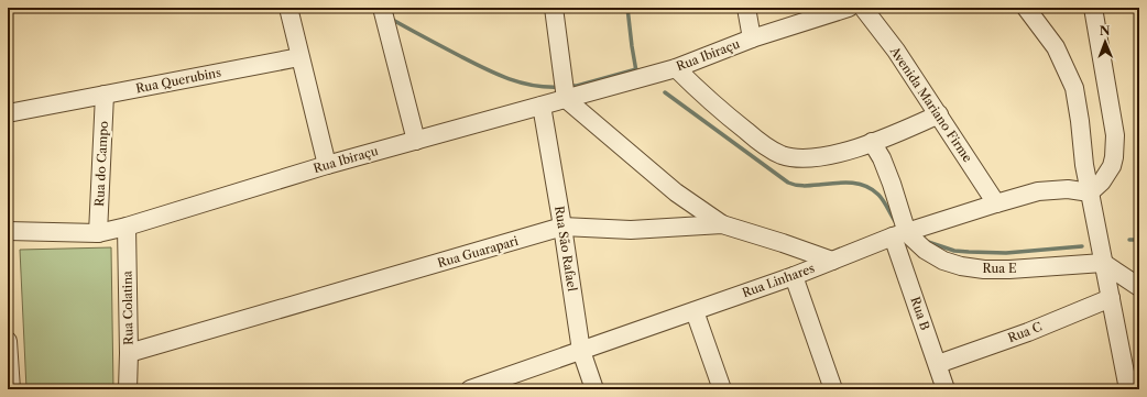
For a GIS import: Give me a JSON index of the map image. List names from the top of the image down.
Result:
{
  "streets": {
    "street": [
      "Rua Ibiraçu",
      "Rua Querubins",
      "Avenida Mariano Firme",
      "Rua do Campo",
      "Rua São Rafael",
      "Rua Guarapari",
      "Rua E",
      "Rua Linhares",
      "Rua Colatina",
      "Rua B",
      "Rua C"
    ]
  },
  "crossings": [
    ["Rua Ibiraçu", "Rua do Campo"],
    ["Rua Ibiraçu", "Rua São Rafael"],
    ["Rua Ibiraçu", "Rua Colatina"],
    ["Rua Querubins", "Rua do Campo"],
    ["Avenida Mariano Firme", "Rua Linhares"],
    ["Rua São Rafael", "Rua Guarapari"],
    ["Rua São Rafael", "Rua Linhares"],
    ["Rua Guarapari", "Rua Linhares"],
    ["Rua Guarapari", "Rua Colatina"],
    ["Rua E", "Rua Linhares"],
    ["Rua E", "Rua B"],
    ["Rua Linhares", "Rua B"],
    ["Rua B", "Rua C"]
  ],
  "north": "top"
}
